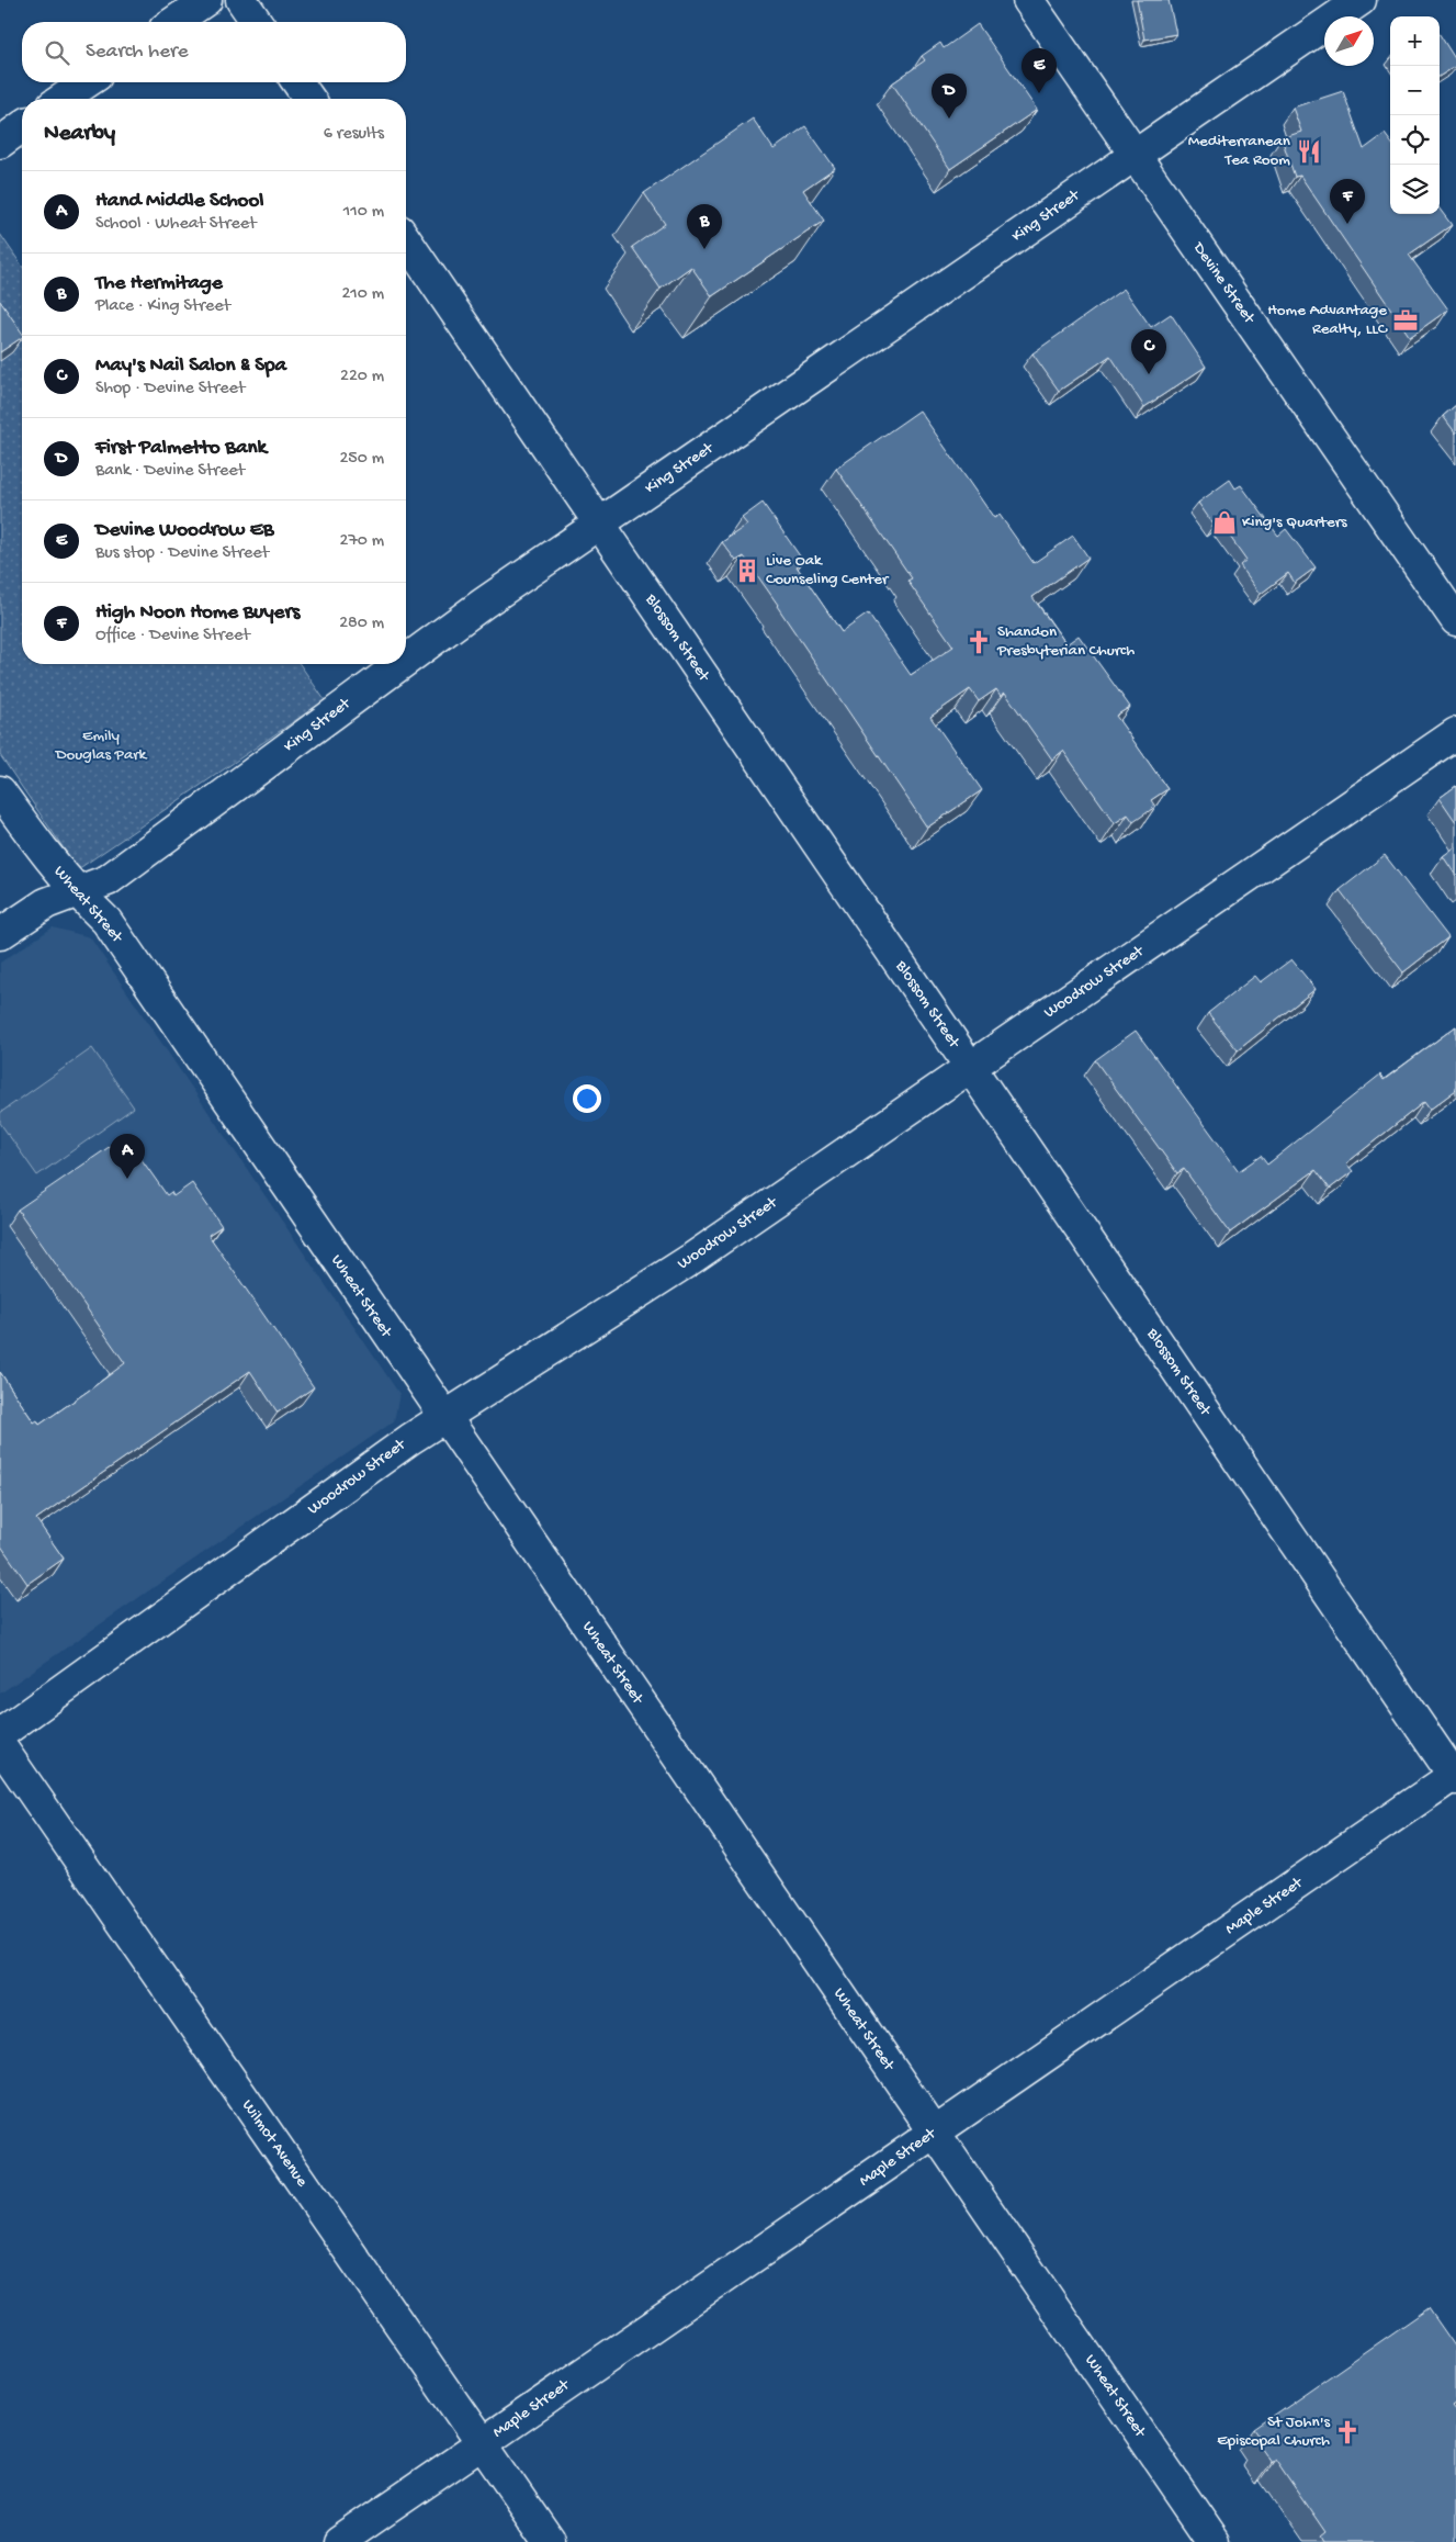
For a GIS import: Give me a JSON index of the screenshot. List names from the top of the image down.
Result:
{
  "streets": {
    "street": [
      "King Street",
      "Devine Street",
      "Blossom Street",
      "Wheat Street",
      "Woodrow Street",
      "Maple Street",
      "Wilmot Avenue"
    ]
  },
  "crossings": [
    ["King Street", "Devine Street"],
    ["King Street", "Blossom Street"],
    ["King Street", "Wheat Street"],
    ["Blossom Street", "Woodrow Street"],
    ["Blossom Street", "Maple Street"],
    ["Wheat Street", "Woodrow Street"],
    ["Wheat Street", "Maple Street"],
    ["Maple Street", "Wilmot Avenue"]
  ],
  "parks": ["Emily Douglas Park"],
  "places": {
    "restaurant": ["Mediterranean Tea Room"],
    "office": ["Home Advantage Realty, LLC"],
    "shop": ["King's Quarters"],
    "building": ["Live Oak Counseling Center"],
    "church": ["Shandon Presbyterian Church", "St John's Episcopal Church"]
  },
  "north": "top right",
  "page": {
    "map_buttons": ["+", "−"],
    "search": "Search here",
    "pins": [
      "E",
      "D",
      "F",
      "B",
      "C",
      "A"
    ],
    "heading": ["Nearby", "6 results"],
    "list": [
      {
        "mark": "A",
        "name": "Hand Middle School",
        "note": "School · Wheat Street",
        "value": "110 m"
      },
      {
        "mark": "B",
        "name": "The Hermitage",
        "note": "Place · King Street",
        "value": "210 m"
      },
      {
        "mark": "C",
        "name": "May's Nail Salon & Spa",
        "note": "Shop · Devine Street",
        "value": "220 m"
      },
      {
        "mark": "D",
        "name": "First Palmetto Bank",
        "note": "Bank · Devine Street",
        "value": "250 m"
      },
      {
        "mark": "E",
        "name": "Devine Woodrow EB",
        "note": "Bus stop · Devine Street",
        "value": "270 m"
      },
      {
        "mark": "F",
        "name": "High Noon Home Buyers",
        "note": "Office · Devine Street",
        "value": "280 m"
      }
    ]
  }
}
